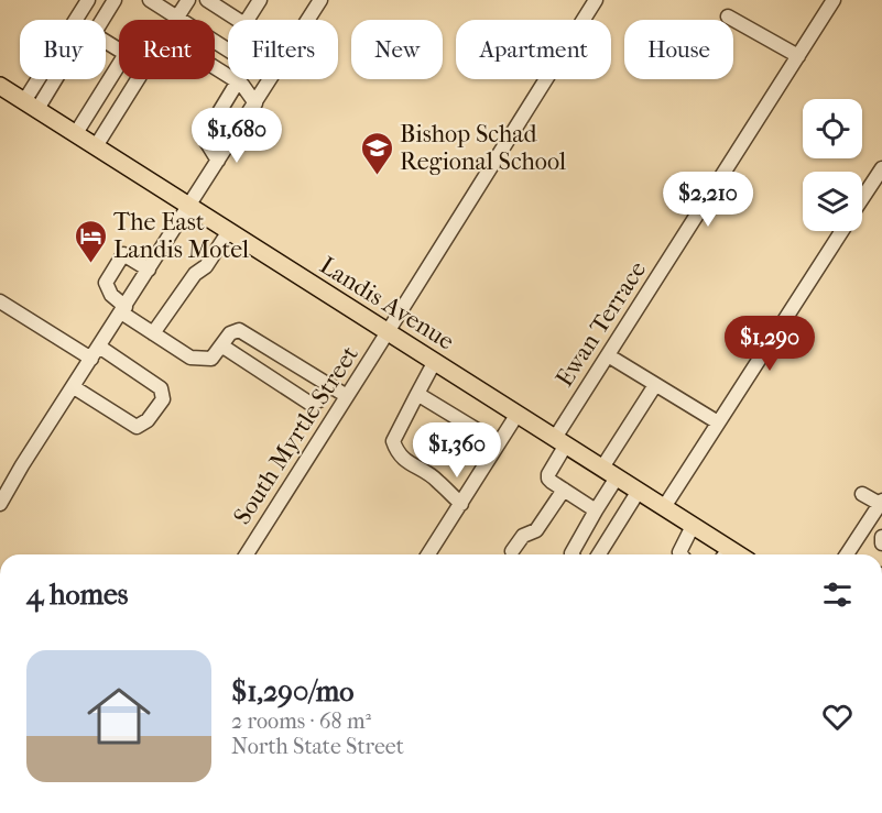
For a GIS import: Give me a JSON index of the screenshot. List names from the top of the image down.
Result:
{
  "streets": {
    "main road": ["Landis Avenue"],
    "street": ["Ewan Terrace", "South Myrtle Street"]
  },
  "crossings": [
    ["Landis Avenue", "Ewan Terrace"],
    ["Landis Avenue", "South Myrtle Street"]
  ],
  "places": {
    "school or university": ["Bishop Schad Regional School"],
    "hotel": ["The East Landis Motel"]
  },
  "page": {
    "chip": [
      "Buy",
      "Rent",
      "Filters",
      "New",
      "Apartment",
      "House"
    ],
    "price": [
      "$1,680",
      "$2,210",
      "$1,290",
      "$1,360"
    ],
    "heading": "4 homes",
    "list": [
      {
        "name": "$1,290/mo",
        "note": "2 rooms · 68 m² · North State Street"
      }
    ]
  }
}
